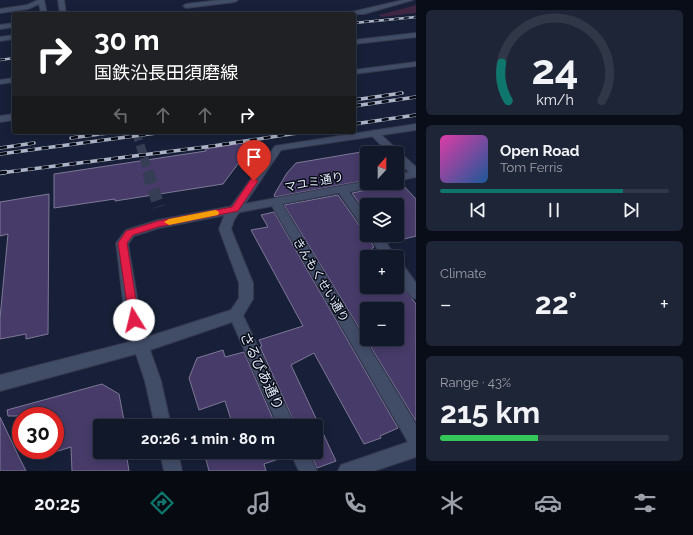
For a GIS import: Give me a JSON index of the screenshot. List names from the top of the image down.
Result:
{
  "streets": {
    "street": ["マユミ通り", "きんもくせい通り", "さるびあ通り"]
  },
  "crossings": [
    ["マユミ通り", "きんもくせい通り"]
  ],
  "north": "top",
  "page": {
    "turn": ["30 m", "国鉄沿長田須磨線"],
    "song": ["Open Road", "Tom Ferris"],
    "map_buttons": ["+", "−"],
    "tile": [
      "Climate",
      ["Range · 43%", "215 km"]
    ],
    "heat": ["−", "22°", "+"],
    "limit": "30",
    "trip": "20:26 · 1 min · 80 m",
    "tabs": "20:25",
    "gauge": ["24", "km/h"]
  }
}
